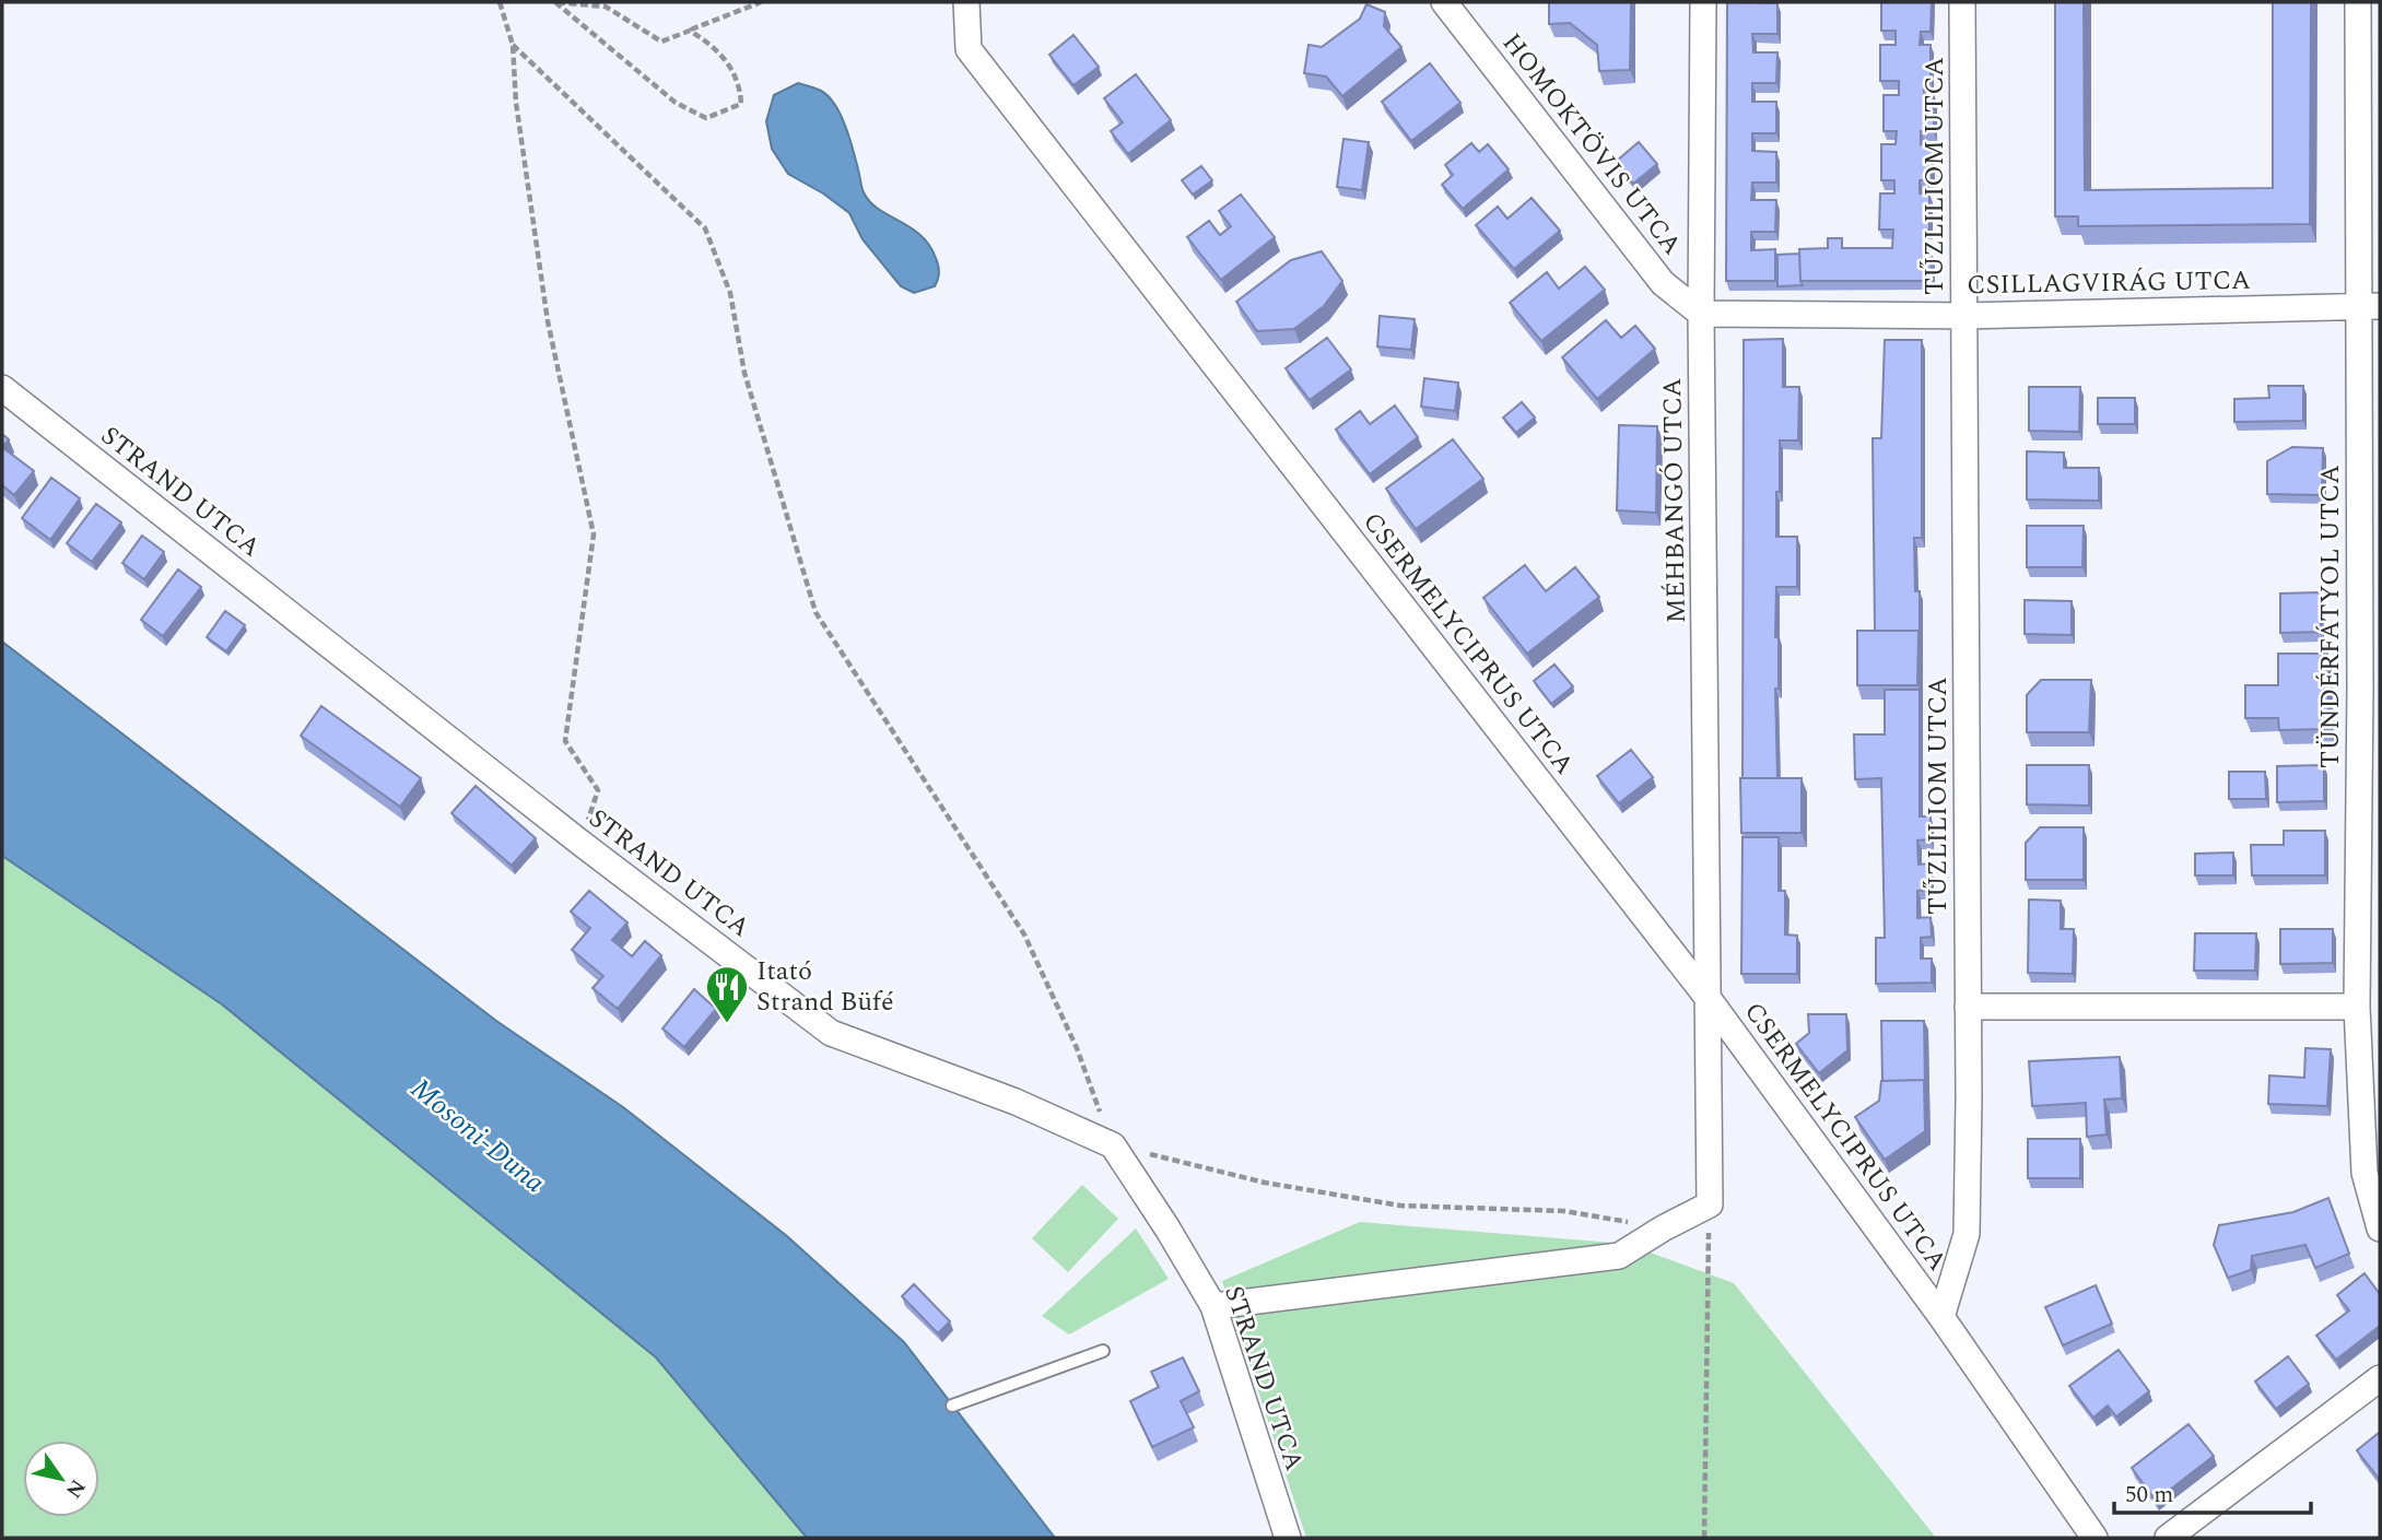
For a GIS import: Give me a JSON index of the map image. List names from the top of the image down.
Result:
{
  "streets": {
    "street": [
      "HOMOKTÖVIS UTCA",
      "TŰZLILIOM UTCA",
      "CSILLAGVIRÁG UTCA",
      "STRAND UTCA",
      "MÉHBANGÓ UTCA",
      "TÜNDÉRFÁTYOL UTCA",
      "CSERMELYCIPRUS UTCA"
    ]
  },
  "crossings": [
    ["HOMOKTÖVIS UTCA", "CSILLAGVIRÁG UTCA"],
    ["HOMOKTÖVIS UTCA", "MÉHBANGÓ UTCA"],
    ["TŰZLILIOM UTCA", "CSILLAGVIRÁG UTCA"],
    ["TŰZLILIOM UTCA", "CSERMELYCIPRUS UTCA"],
    ["CSILLAGVIRÁG UTCA", "MÉHBANGÓ UTCA"],
    ["CSILLAGVIRÁG UTCA", "TÜNDÉRFÁTYOL UTCA"],
    ["MÉHBANGÓ UTCA", "CSERMELYCIPRUS UTCA"]
  ],
  "water": ["Mosoni-Duna"],
  "places": {
    "restaurant": ["Itató Strand Büfé"]
  },
  "scale_bar": "50 m",
  "north": "bottom right"
}
